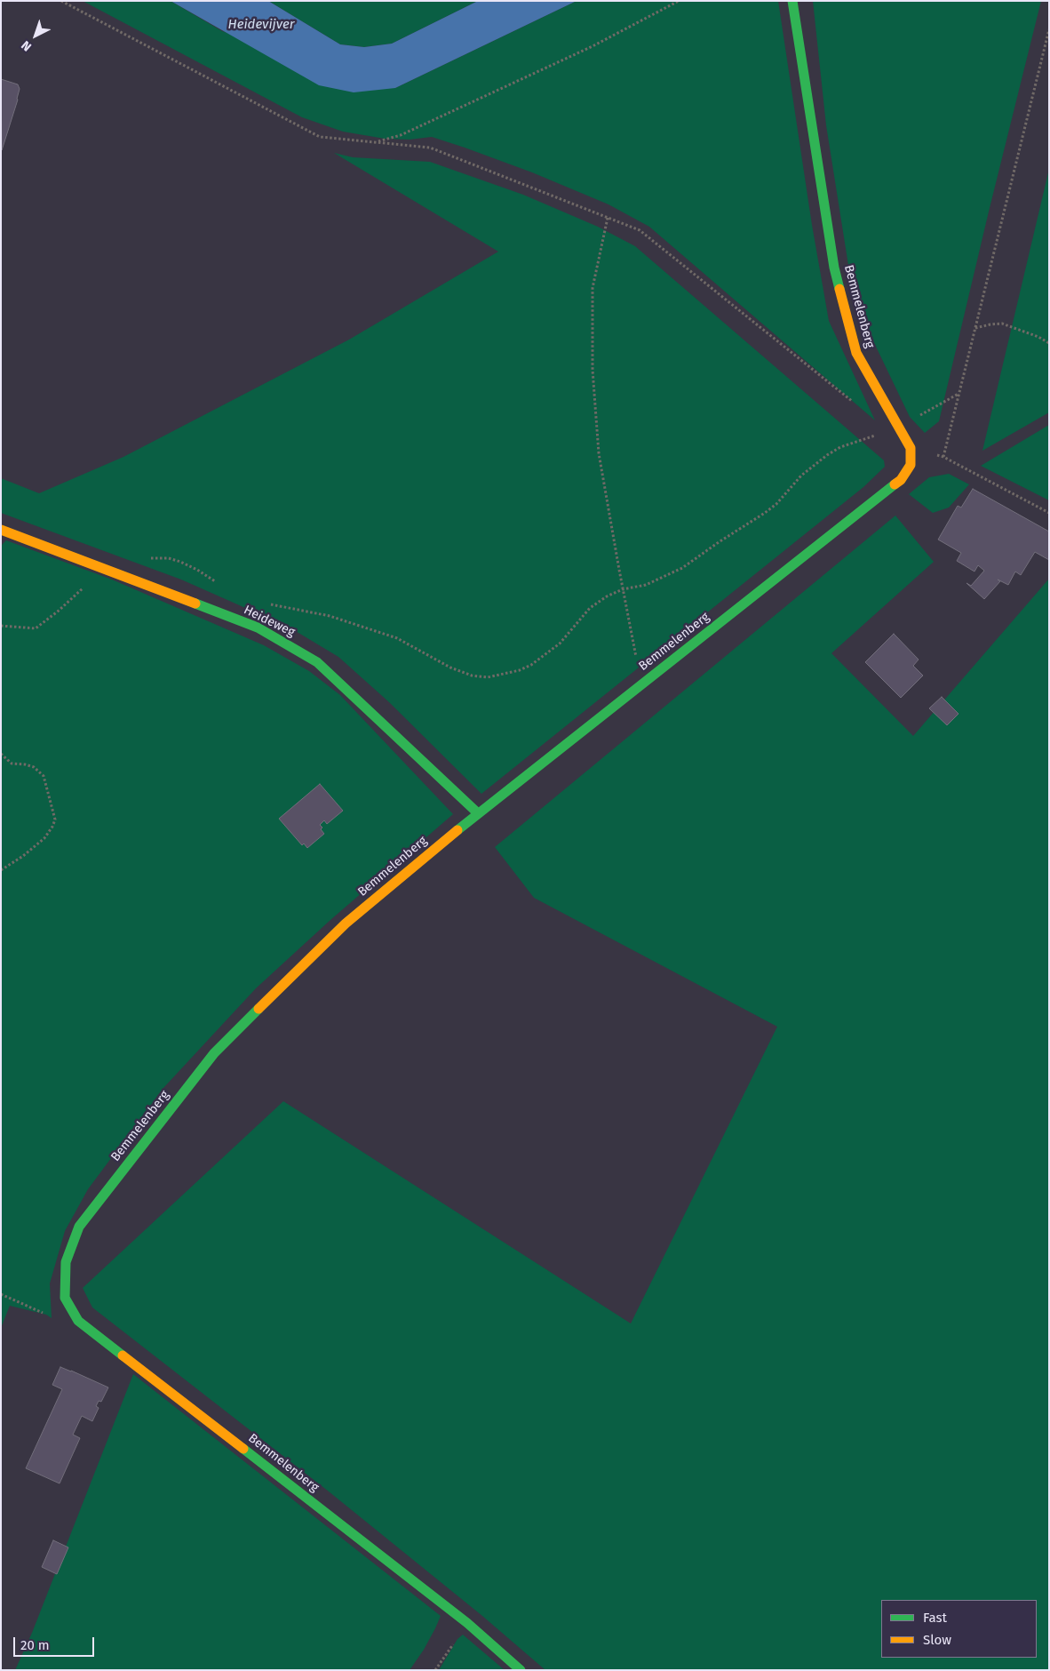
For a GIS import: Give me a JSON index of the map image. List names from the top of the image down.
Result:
{
  "streets": {
    "street": ["Bemmelenberg", "Heideweg"]
  },
  "crossings": [
    ["Bemmelenberg", "Heideweg"]
  ],
  "water": ["Heidevijver"],
  "legend": ["Fast", "Slow"],
  "scale_bar": "20 m",
  "north": "bottom left"
}
